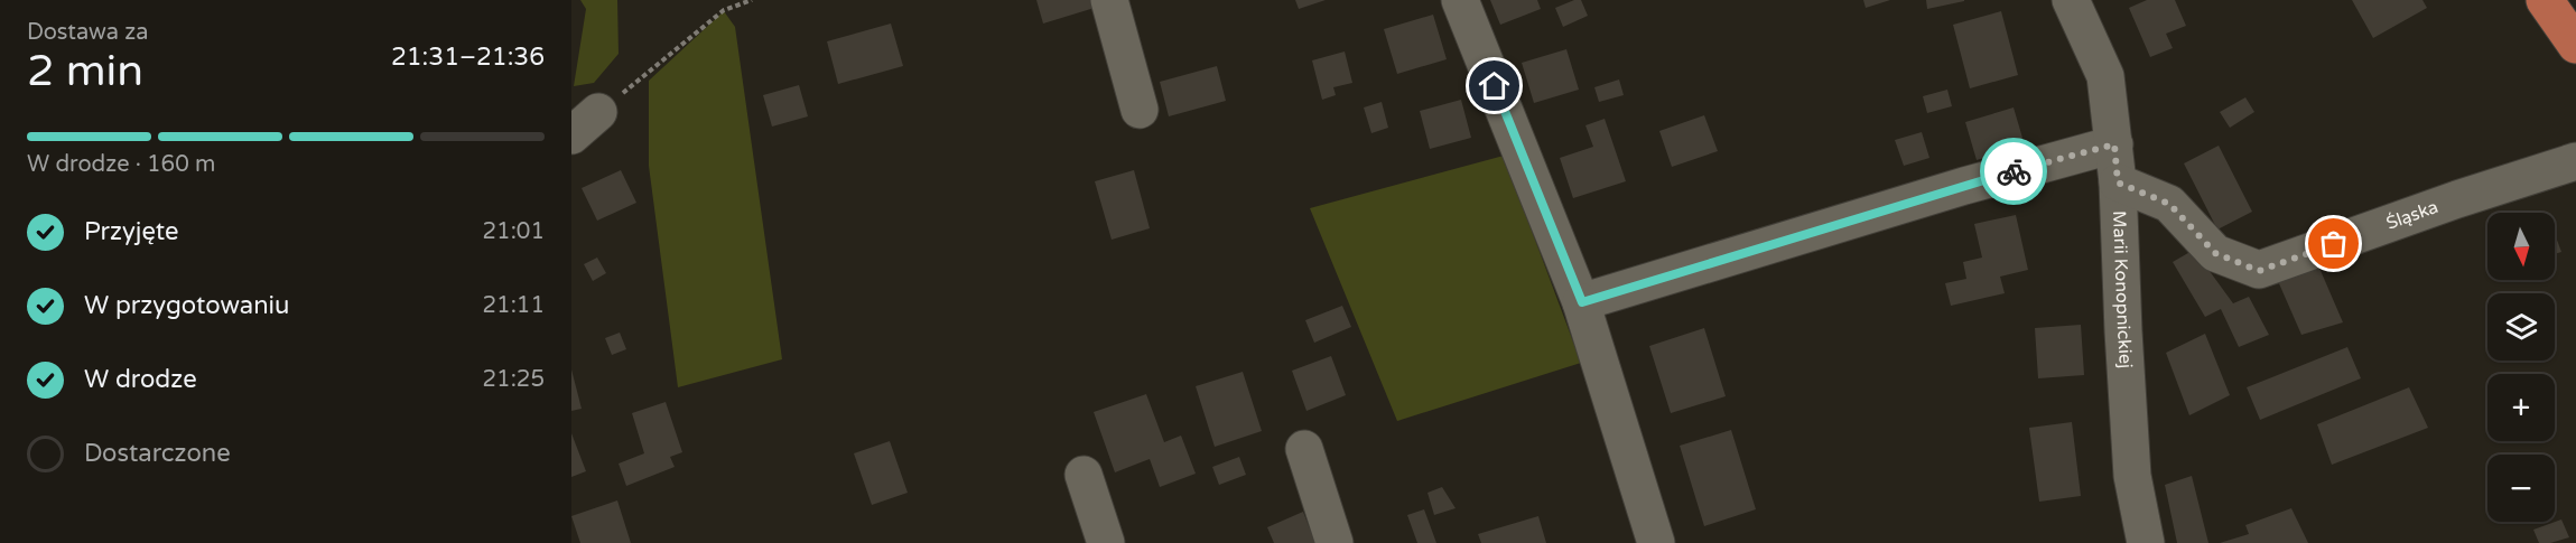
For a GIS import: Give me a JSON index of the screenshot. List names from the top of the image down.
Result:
{
  "streets": {
    "street": ["Śląska", "Marii Konopnickiej"]
  },
  "crossings": [
    ["Śląska", "Marii Konopnickiej"]
  ],
  "north": "bottom",
  "page": {
    "heading": ["2 min", "Dostawa za", "21:31–21:36"],
    "bar": "W drodze · 160 m",
    "list": [
      ["Przyjęte", "21:01"],
      ["W przygotowaniu", "21:11"],
      ["W drodze", "21:25"],
      "Dostarczone"
    ],
    "map_buttons": ["+", "−"]
  }
}
